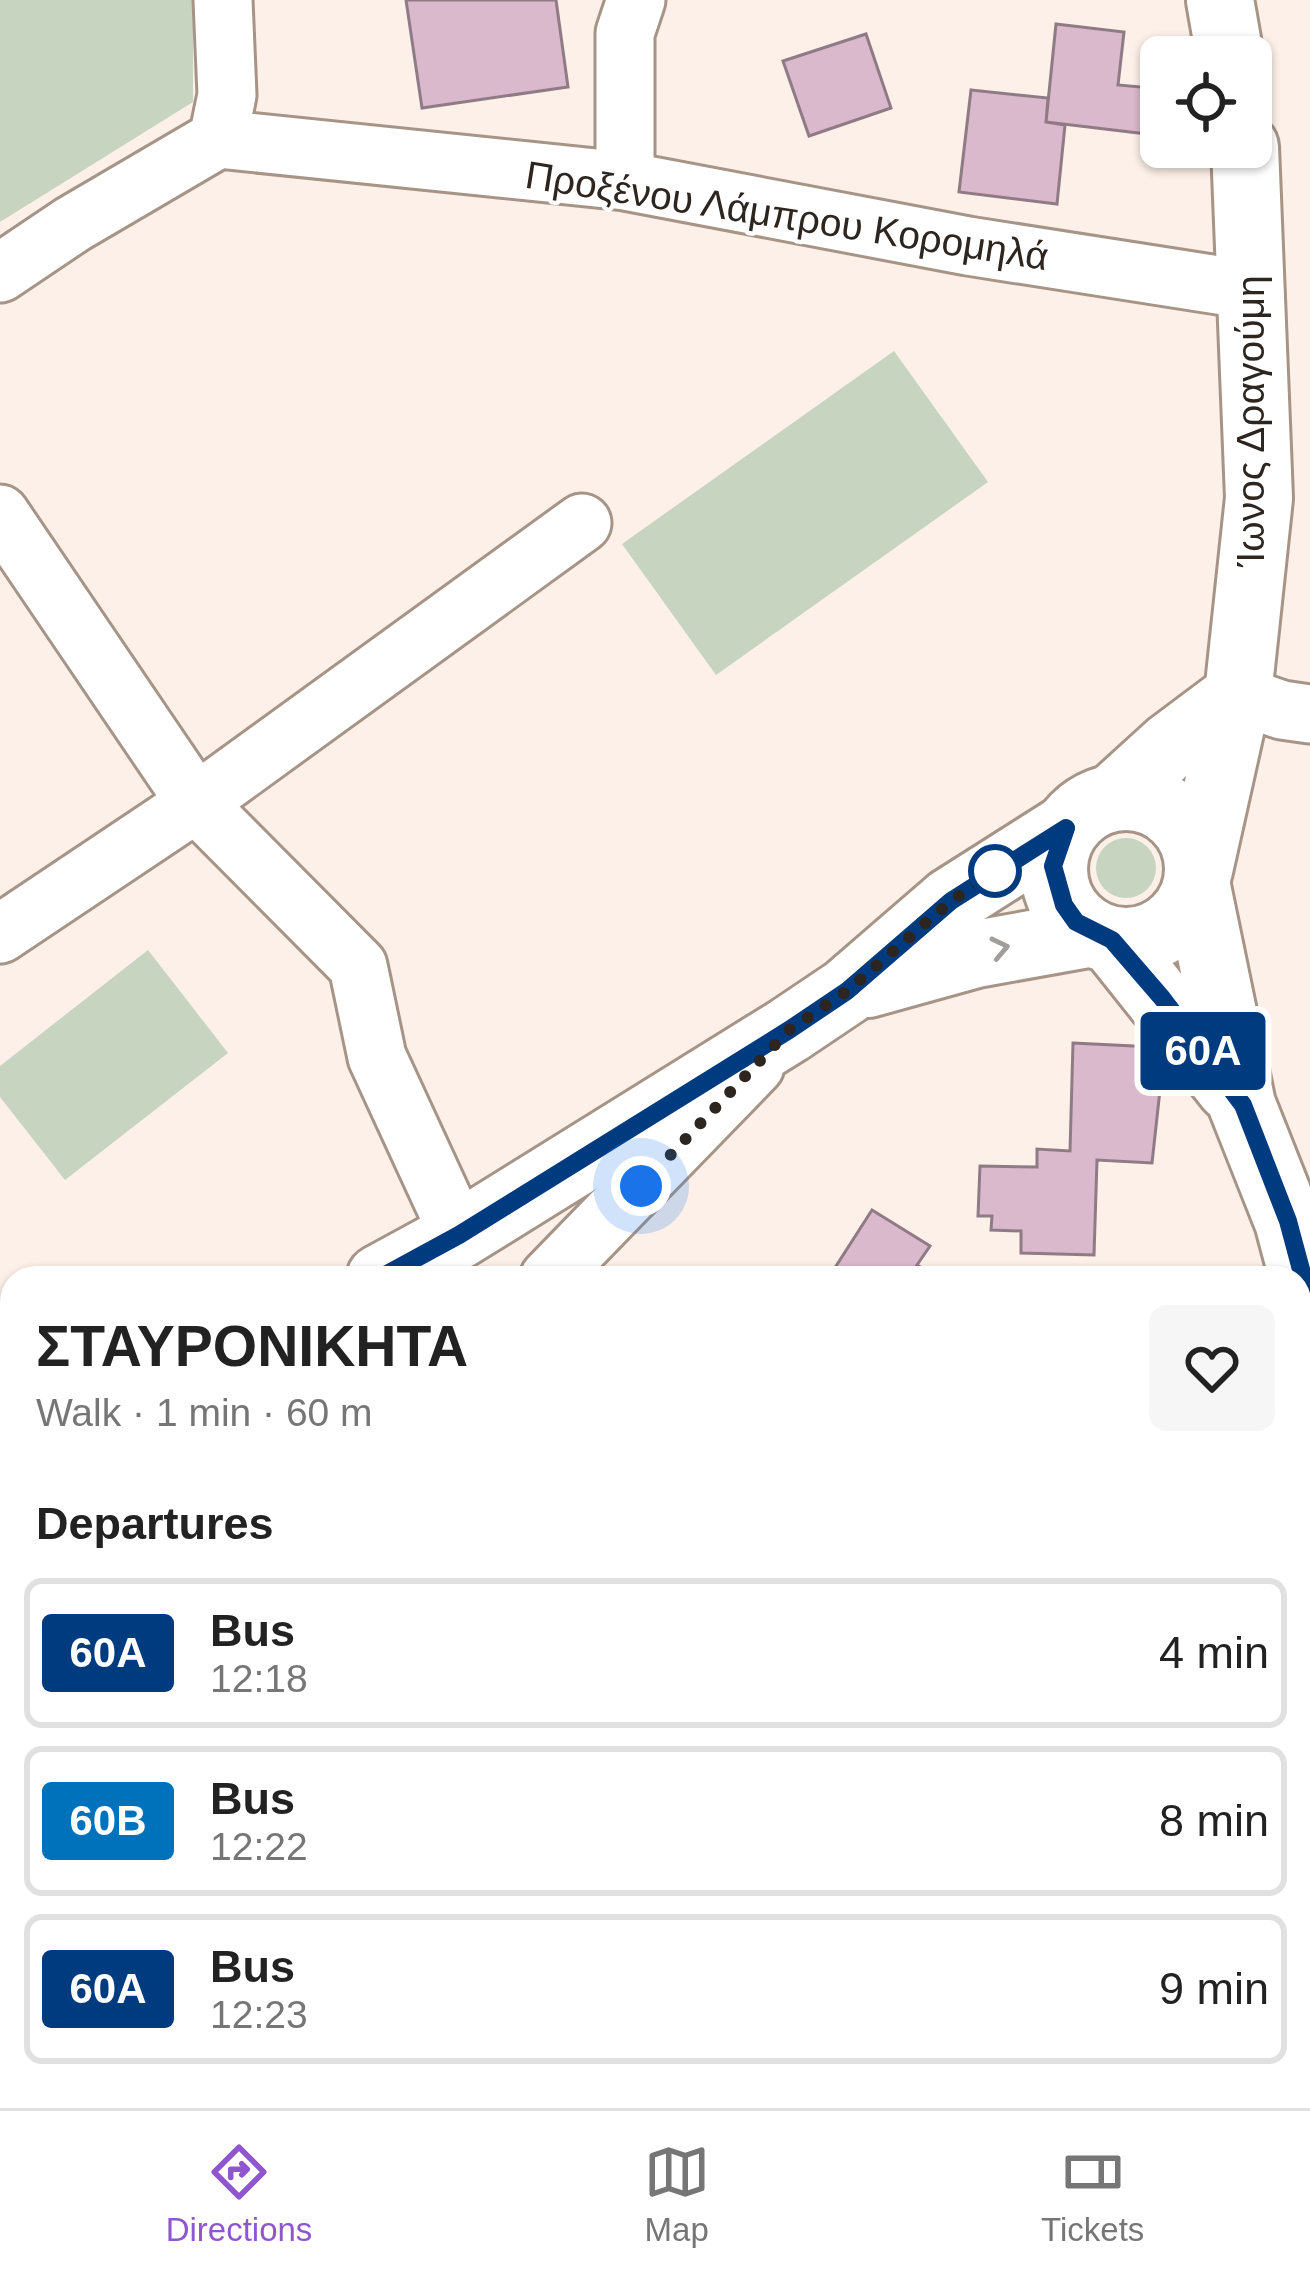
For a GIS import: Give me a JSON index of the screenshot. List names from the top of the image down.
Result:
{
  "streets": {
    "street": ["Προξένου Λάμπρου Κορομηλά", "Ίωνος Δραγούμη"]
  },
  "crossings": [
    ["Προξένου Λάμπρου Κορομηλά", "Ίωνος Δραγούμη"]
  ],
  "lines": ["bus line 60Α"],
  "page": {
    "on_map": "60Α",
    "heading": [
      ["ΣΤΑΥΡΟΝΙΚΗΤΑ", "Walk · 1 min · 60 m"],
      "Departures"
    ],
    "list": [
      {
        "mark": "60Α",
        "name": "Bus",
        "note": "12:18",
        "value": "4 min"
      },
      {
        "mark": "60Β",
        "name": "Bus",
        "note": "12:22",
        "value": "8 min"
      },
      {
        "mark": "60Α",
        "name": "Bus",
        "note": "12:23",
        "value": "9 min"
      }
    ],
    "tabs": ["Directions", "Map", "Tickets"]
  }
}
